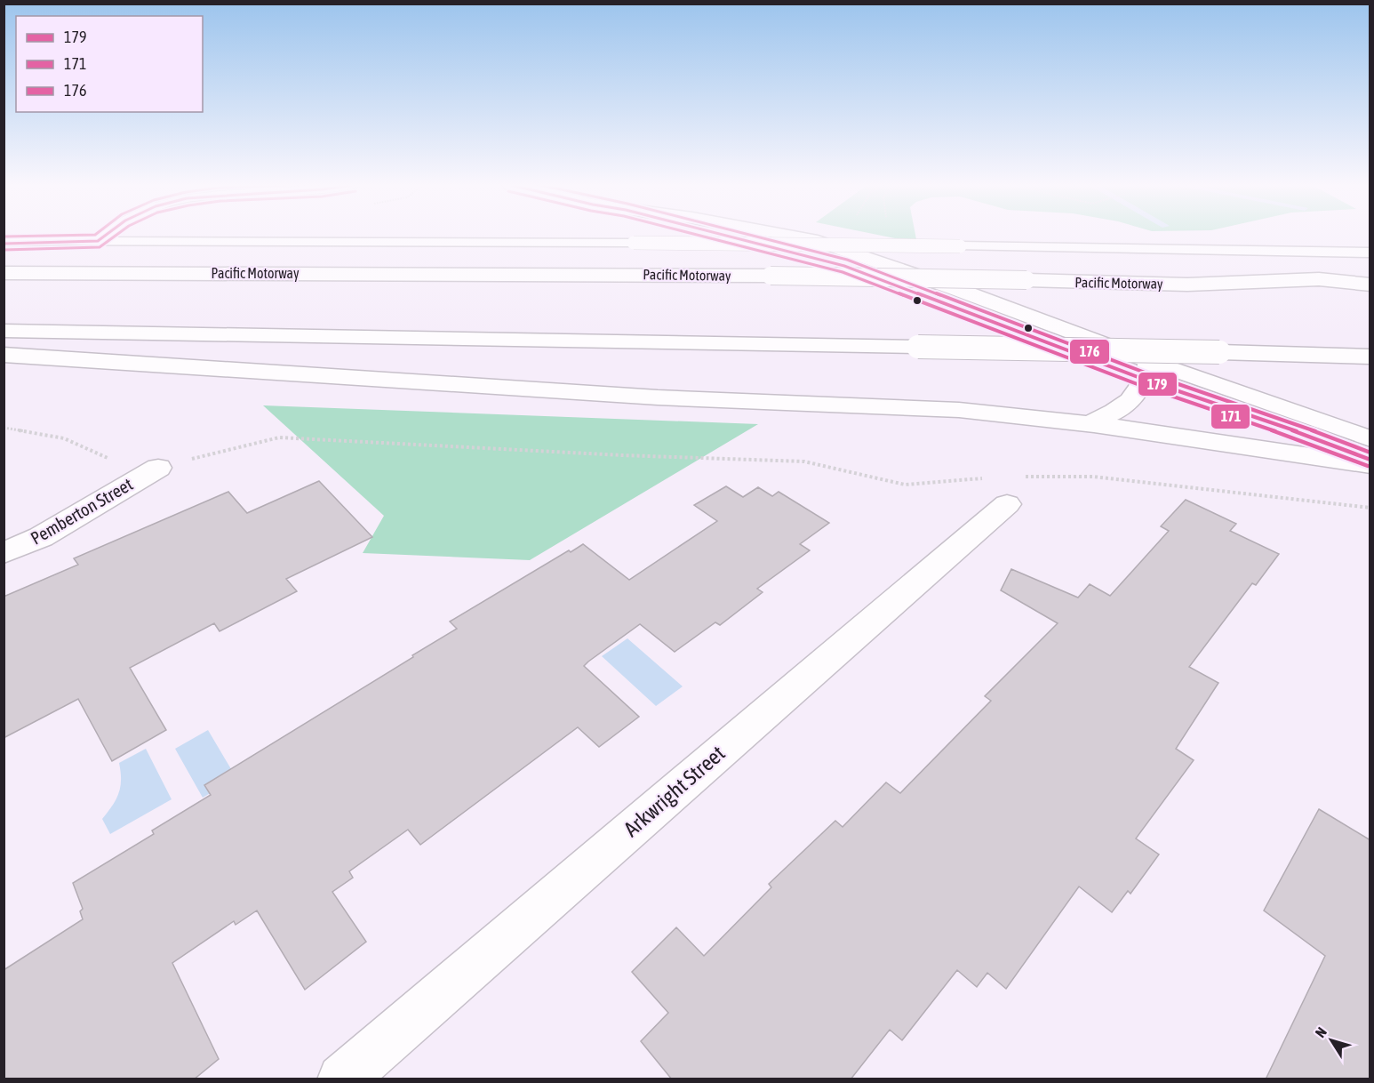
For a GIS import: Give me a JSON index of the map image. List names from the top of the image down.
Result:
{
  "streets": {
    "main road": ["Pacific Motorway", "Pemberton Street", "Arkwright Street"]
  },
  "lines": ["transit line 179", "transit line 171", "transit line 176"],
  "legend": ["179", "171", "176"],
  "north": "top left"
}
